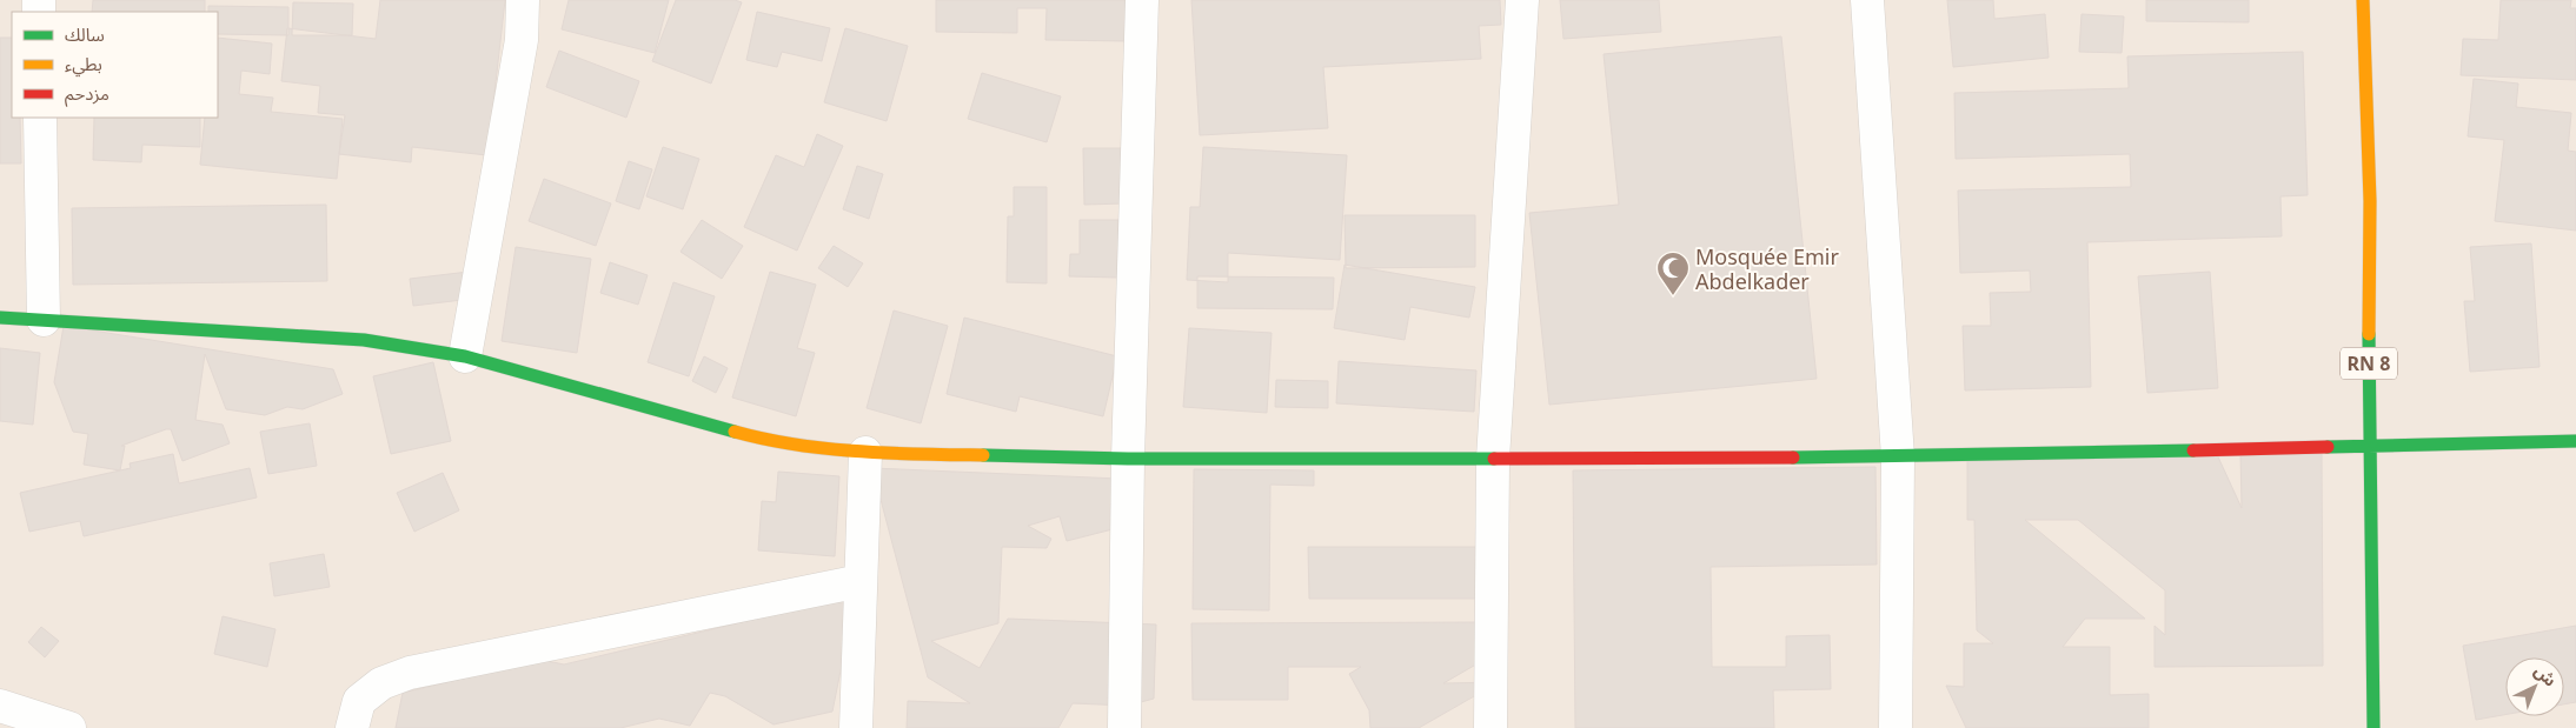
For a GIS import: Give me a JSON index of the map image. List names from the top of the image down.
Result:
{
  "streets": {
    "street": ["RN 8"]
  },
  "places": {
    "mosque": ["Mosquée Emir Abdelkader"]
  },
  "legend": ["سالك", "بطيء", "مزدحم"],
  "north": "top right"
}
